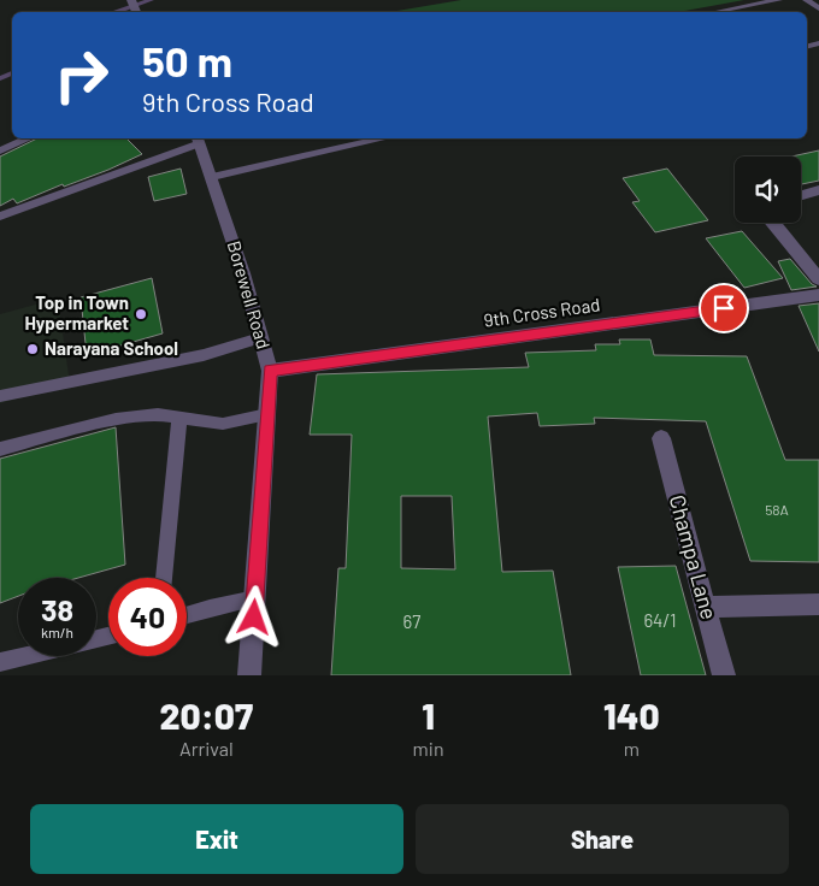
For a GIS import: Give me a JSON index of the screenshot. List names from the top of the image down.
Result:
{
  "streets": {
    "street": ["Borewell Road", "9th Cross Road", "Champa Lane"]
  },
  "crossings": [
    ["Borewell Road", "9th Cross Road"]
  ],
  "places": ["Top in Town Hypermarket", "Narayana School"],
  "house_numbers": ["58A", "64/1", "67"],
  "page": {
    "turn": ["50 m", "9th Cross Road"],
    "speed": "38 km/h",
    "limit": "40",
    "eta": [
      "20:07",
      "Arrival",
      "1",
      "min",
      "140",
      "m"
    ],
    "buttons": ["Exit", "Share"]
  }
}
